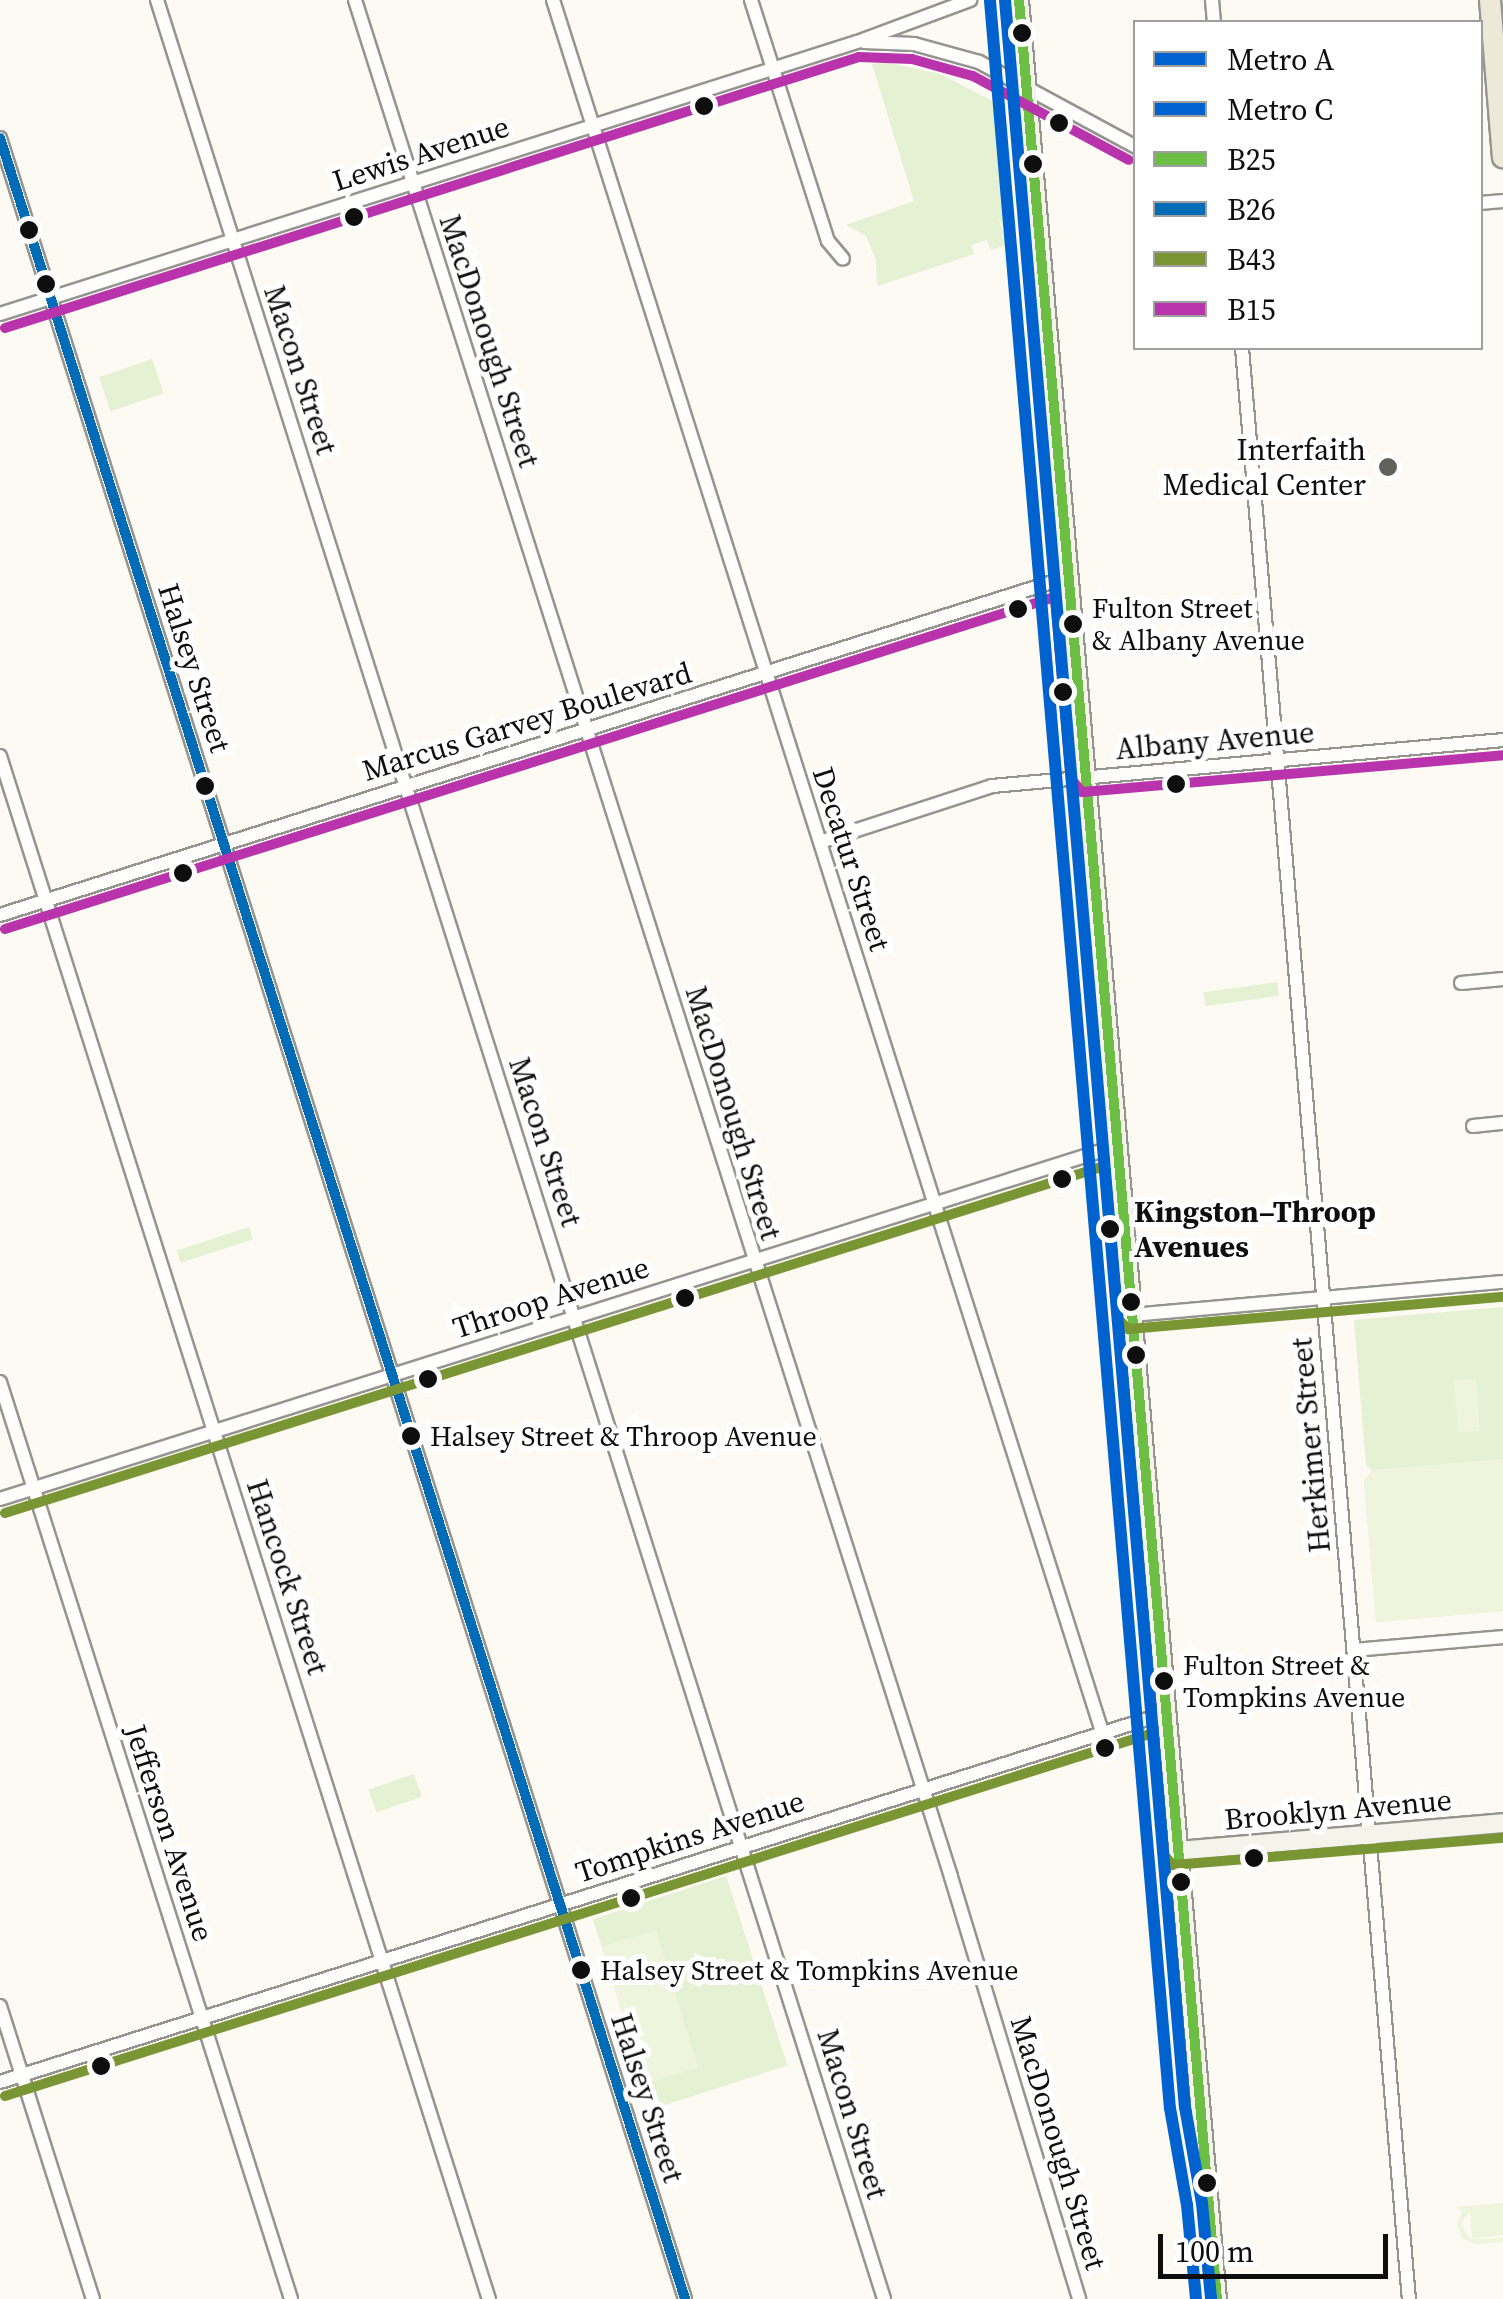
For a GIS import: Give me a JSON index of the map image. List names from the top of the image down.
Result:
{
  "streets": {
    "main road": ["Brooklyn Avenue"],
    "street": [
      "Lewis Avenue",
      "MacDonough Street",
      "Macon Street",
      "Halsey Street",
      "Marcus Garvey Boulevard",
      "Albany Avenue",
      "Decatur Street",
      "Throop Avenue",
      "Herkimer Street",
      "Hancock Street",
      "Jefferson Avenue",
      "Tompkins Avenue"
    ]
  },
  "crossings": [
    ["Lewis Avenue", "MacDonough Street"],
    ["Lewis Avenue", "Macon Street"],
    ["Lewis Avenue", "Halsey Street"],
    ["Lewis Avenue", "Decatur Street"],
    ["MacDonough Street", "Marcus Garvey Boulevard"],
    ["MacDonough Street", "Throop Avenue"],
    ["MacDonough Street", "Tompkins Avenue"],
    ["Macon Street", "Marcus Garvey Boulevard"],
    ["Macon Street", "Throop Avenue"],
    ["Macon Street", "Tompkins Avenue"],
    ["Halsey Street", "Marcus Garvey Boulevard"],
    ["Halsey Street", "Throop Avenue"],
    ["Halsey Street", "Tompkins Avenue"],
    ["Marcus Garvey Boulevard", "Decatur Street"],
    ["Marcus Garvey Boulevard", "Hancock Street"],
    ["Albany Avenue", "Decatur Street"],
    ["Albany Avenue", "Herkimer Street"],
    ["Decatur Street", "Throop Avenue"],
    ["Decatur Street", "Tompkins Avenue"],
    ["Throop Avenue", "Hancock Street"],
    ["Throop Avenue", "Jefferson Avenue"],
    ["Herkimer Street", "Brooklyn Avenue"],
    ["Hancock Street", "Tompkins Avenue"],
    ["Jefferson Avenue", "Tompkins Avenue"]
  ],
  "places": [
    "Interfaith Medical Center",
    "Fulton Street & Albany Avenue",
    "Kingston–Throop Avenues",
    "Halsey Street & Throop Avenue",
    "Fulton Street & Tompkins Avenue",
    "Halsey Street & Tompkins Avenue"
  ],
  "lines": [
    "metro line A",
    "transit line B25",
    "metro line C",
    "transit line B15",
    "transit line B26",
    "transit line B43"
  ],
  "legend": [
    "Metro A",
    "Metro C",
    "B25",
    "B26",
    "B43",
    "B15"
  ],
  "scale_bar": "100 m"
}
